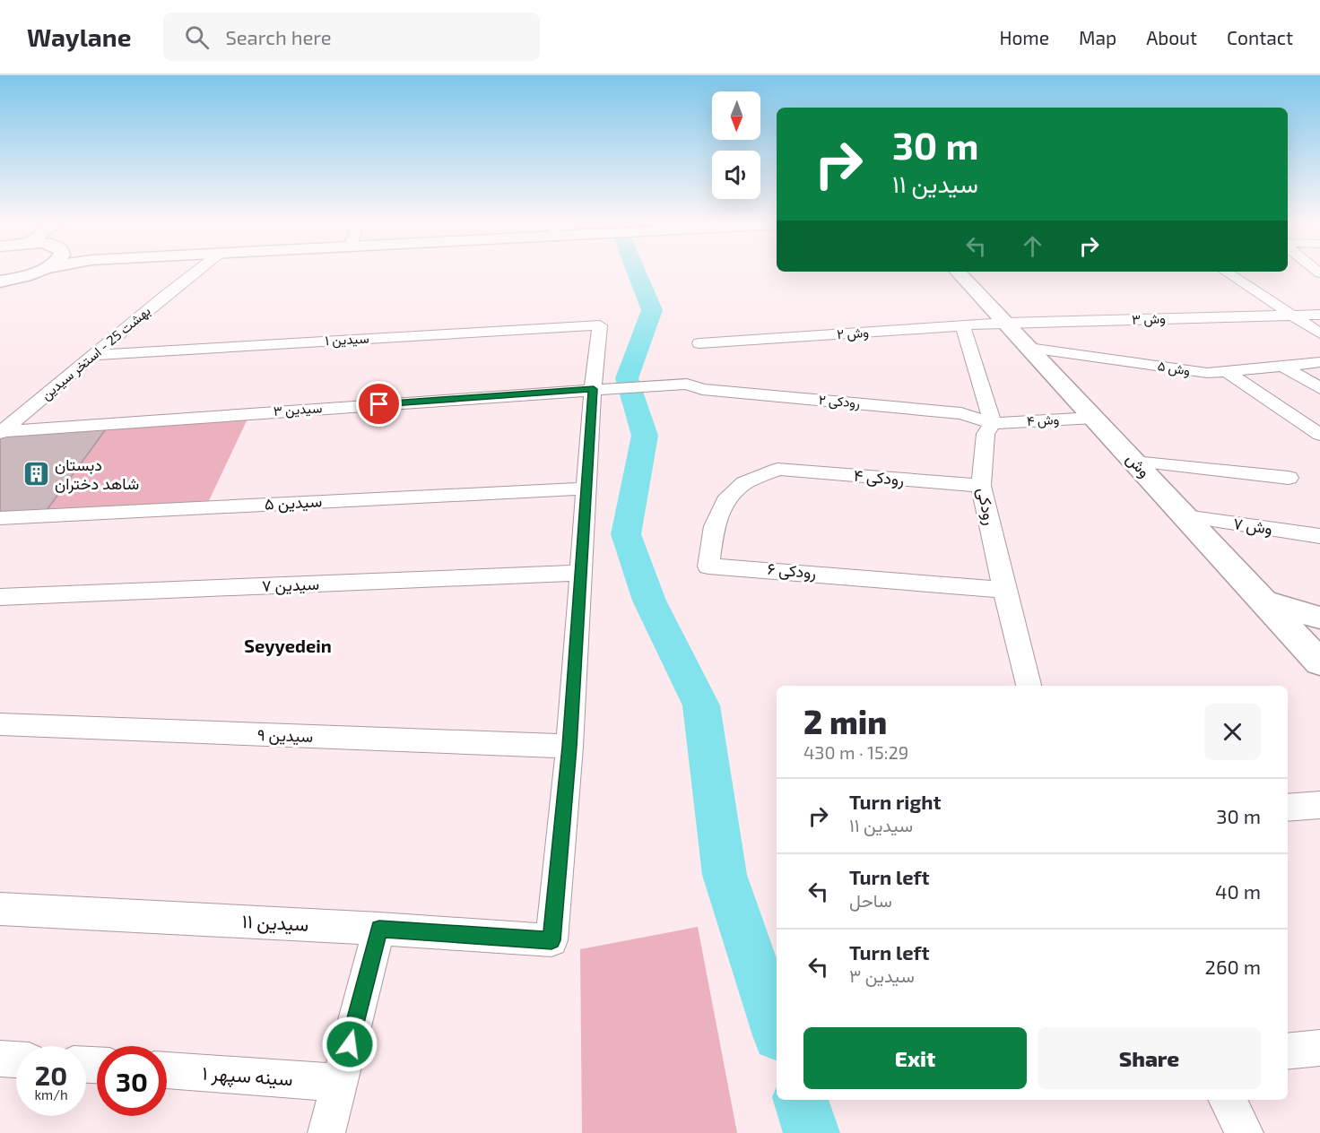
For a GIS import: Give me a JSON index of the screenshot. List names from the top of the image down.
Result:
{
  "streets": {
    "main road": ["وش"],
    "street": [
      "وش ۳",
      "وش ۲",
      "سیدین ۱",
      "بهشت 25 - استخر سیدین",
      "وش ۵",
      "رودکی ۲",
      "سیدین ۳",
      "وش ۴",
      "رودکی ۴",
      "سیدین ۵",
      "رودکی",
      "وش ۷",
      "رودکی ۶",
      "سیدین ۷",
      "۹ سیدین",
      "۱۱ سیدین",
      "۱ سینه سپهر"
    ]
  },
  "crossings": [
    ["وش ۳", "وش ۲"],
    ["وش ۳", "وش"],
    ["وش ۲", "وش"],
    ["سیدین ۱", "بهشت 25 - استخر سیدین"],
    ["سیدین ۱", "رودکی ۲"],
    ["سیدین ۱", "سیدین ۳"],
    ["بهشت 25 - استخر سیدین", "سیدین ۳"],
    ["وش ۵", "وش"],
    ["رودکی ۲", "سیدین ۳"],
    ["رودکی ۲", "وش ۴"],
    ["رودکی ۲", "رودکی"],
    ["وش ۴", "وش"],
    ["وش ۴", "رودکی"],
    ["وش", "وش ۷"],
    ["رودکی ۴", "رودکی"],
    ["رودکی ۴", "رودکی ۶"],
    ["رودکی", "رودکی ۶"],
    ["۹ سیدین", "۱۱ سیدین"]
  ],
  "districts": ["Seyyedein"],
  "places": {
    "building": ["دبستان شاهد دختران"]
  },
  "north": "bottom",
  "page": {
    "header": "Waylane",
    "search": "Search here",
    "nav": [
      "Home",
      "Map",
      "About",
      "Contact"
    ],
    "turn": ["30 m", "۱۱ سیدین"],
    "heading": ["2 min", "430 m · 15:29"],
    "list": [
      {
        "name": "Turn right",
        "note": "۱۱ سیدین",
        "value": "30 m"
      },
      {
        "name": "Turn left",
        "note": "ساحل",
        "value": "40 m"
      },
      {
        "name": "Turn left",
        "note": "سیدین ۳",
        "value": "260 m"
      }
    ],
    "buttons": ["Exit", "Share"],
    "speed": "20 km/h",
    "limit": "30"
  }
}
